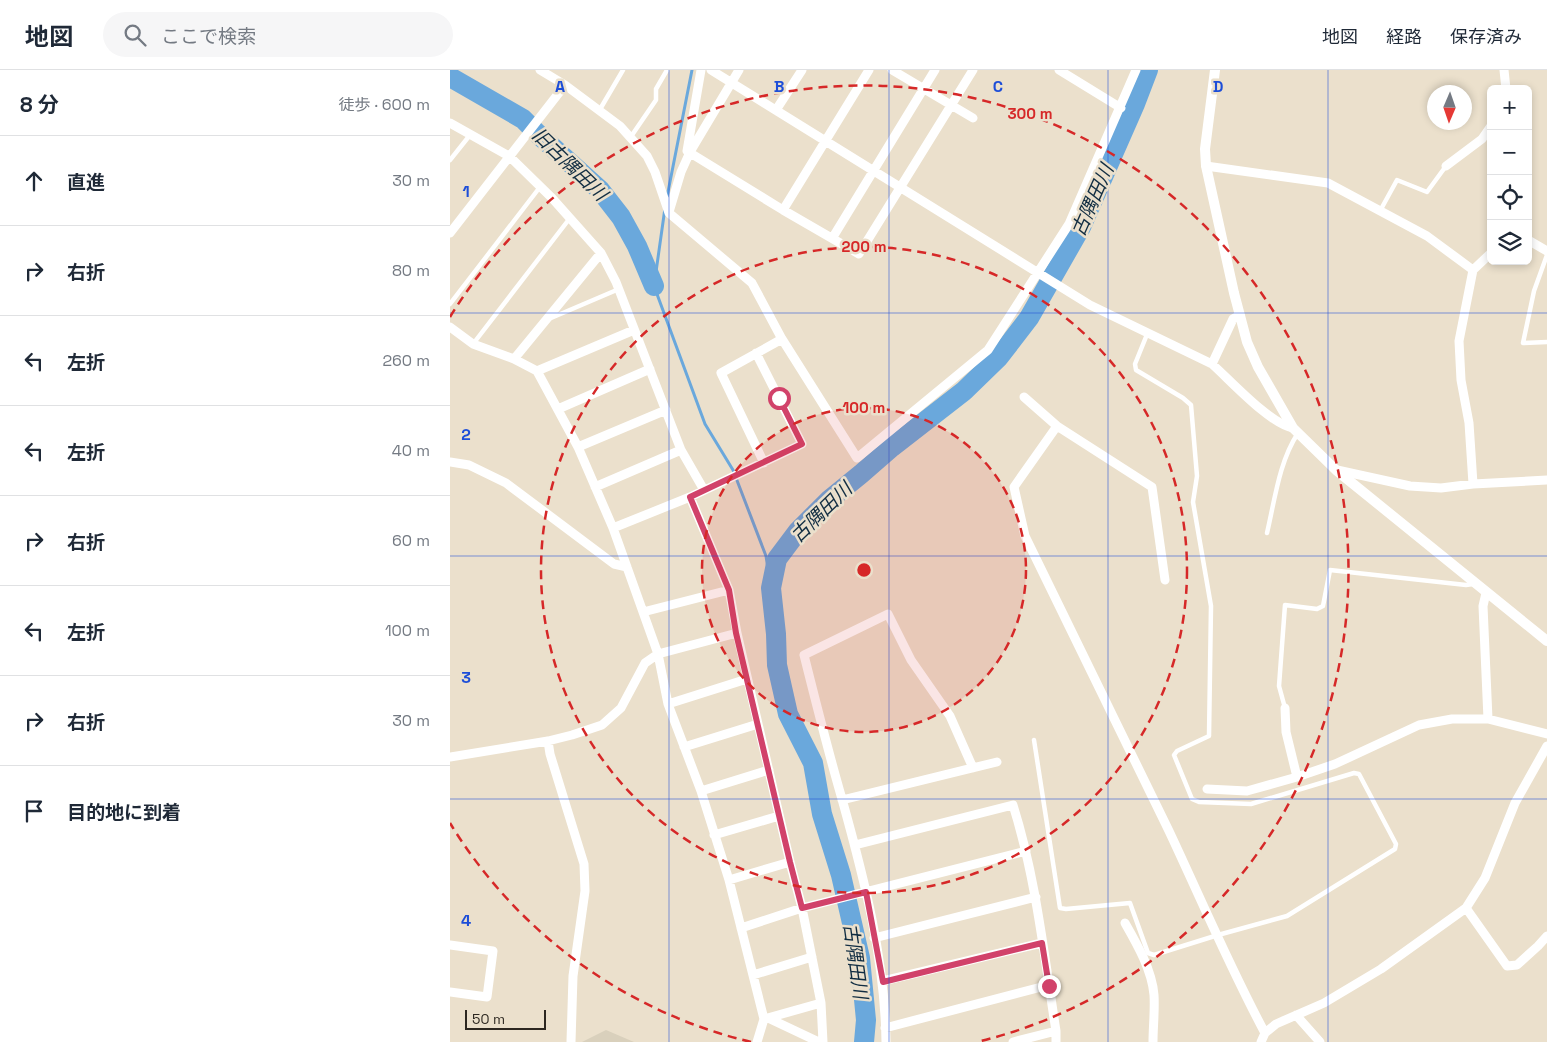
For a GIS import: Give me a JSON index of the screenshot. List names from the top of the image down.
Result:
{
  "water": ["旧古隅田川", "古隅田川"],
  "scale_bar": "50 m",
  "north": "bottom",
  "page": {
    "header": "地図",
    "search": "ここで検索",
    "nav": ["地図", "経路", "保存済み"],
    "heading": ["8 分", "徒歩 · 600 m"],
    "map_buttons": ["+", "−"],
    "list": [
      ["直進", "30 m"],
      ["右折", "80 m"],
      ["左折", "260 m"],
      ["左折", "40 m"],
      ["右折", "60 m"],
      ["左折", "100 m"],
      ["右折", "30 m"],
      "目的地に到着"
    ],
    "scale": "50 m"
  },
  "grid": {
    "columns": [
      "A",
      "B",
      "C",
      "D"
    ],
    "rows": [
      "1",
      "2",
      "3",
      "4"
    ]
  },
  "rings": ["300 m", "200 m", "100 m"]
}
